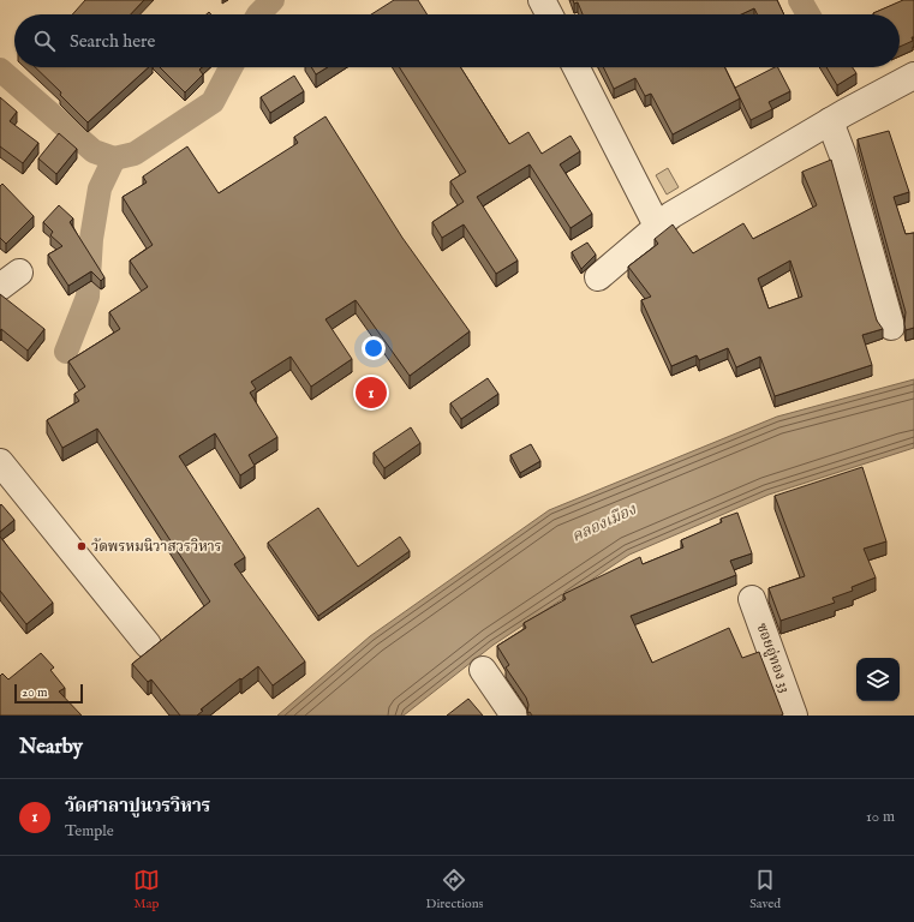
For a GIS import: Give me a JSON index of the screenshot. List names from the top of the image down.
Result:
{
  "streets": {
    "street": ["ซอยอู่ทอง 33"]
  },
  "water": ["คลองเมือง"],
  "places": ["วัดพรหมนิวาสวรวิหาร"],
  "scale_bar": "20 m",
  "page": {
    "search": "Search here",
    "pins": "1",
    "scale": "20 m",
    "heading": "Nearby",
    "list": [
      {
        "mark": "1",
        "name": "วัดศาลาปูนวรวิหาร",
        "note": "Temple",
        "value": "10 m"
      }
    ],
    "nav": ["Map", "Directions", "Saved"]
  }
}
